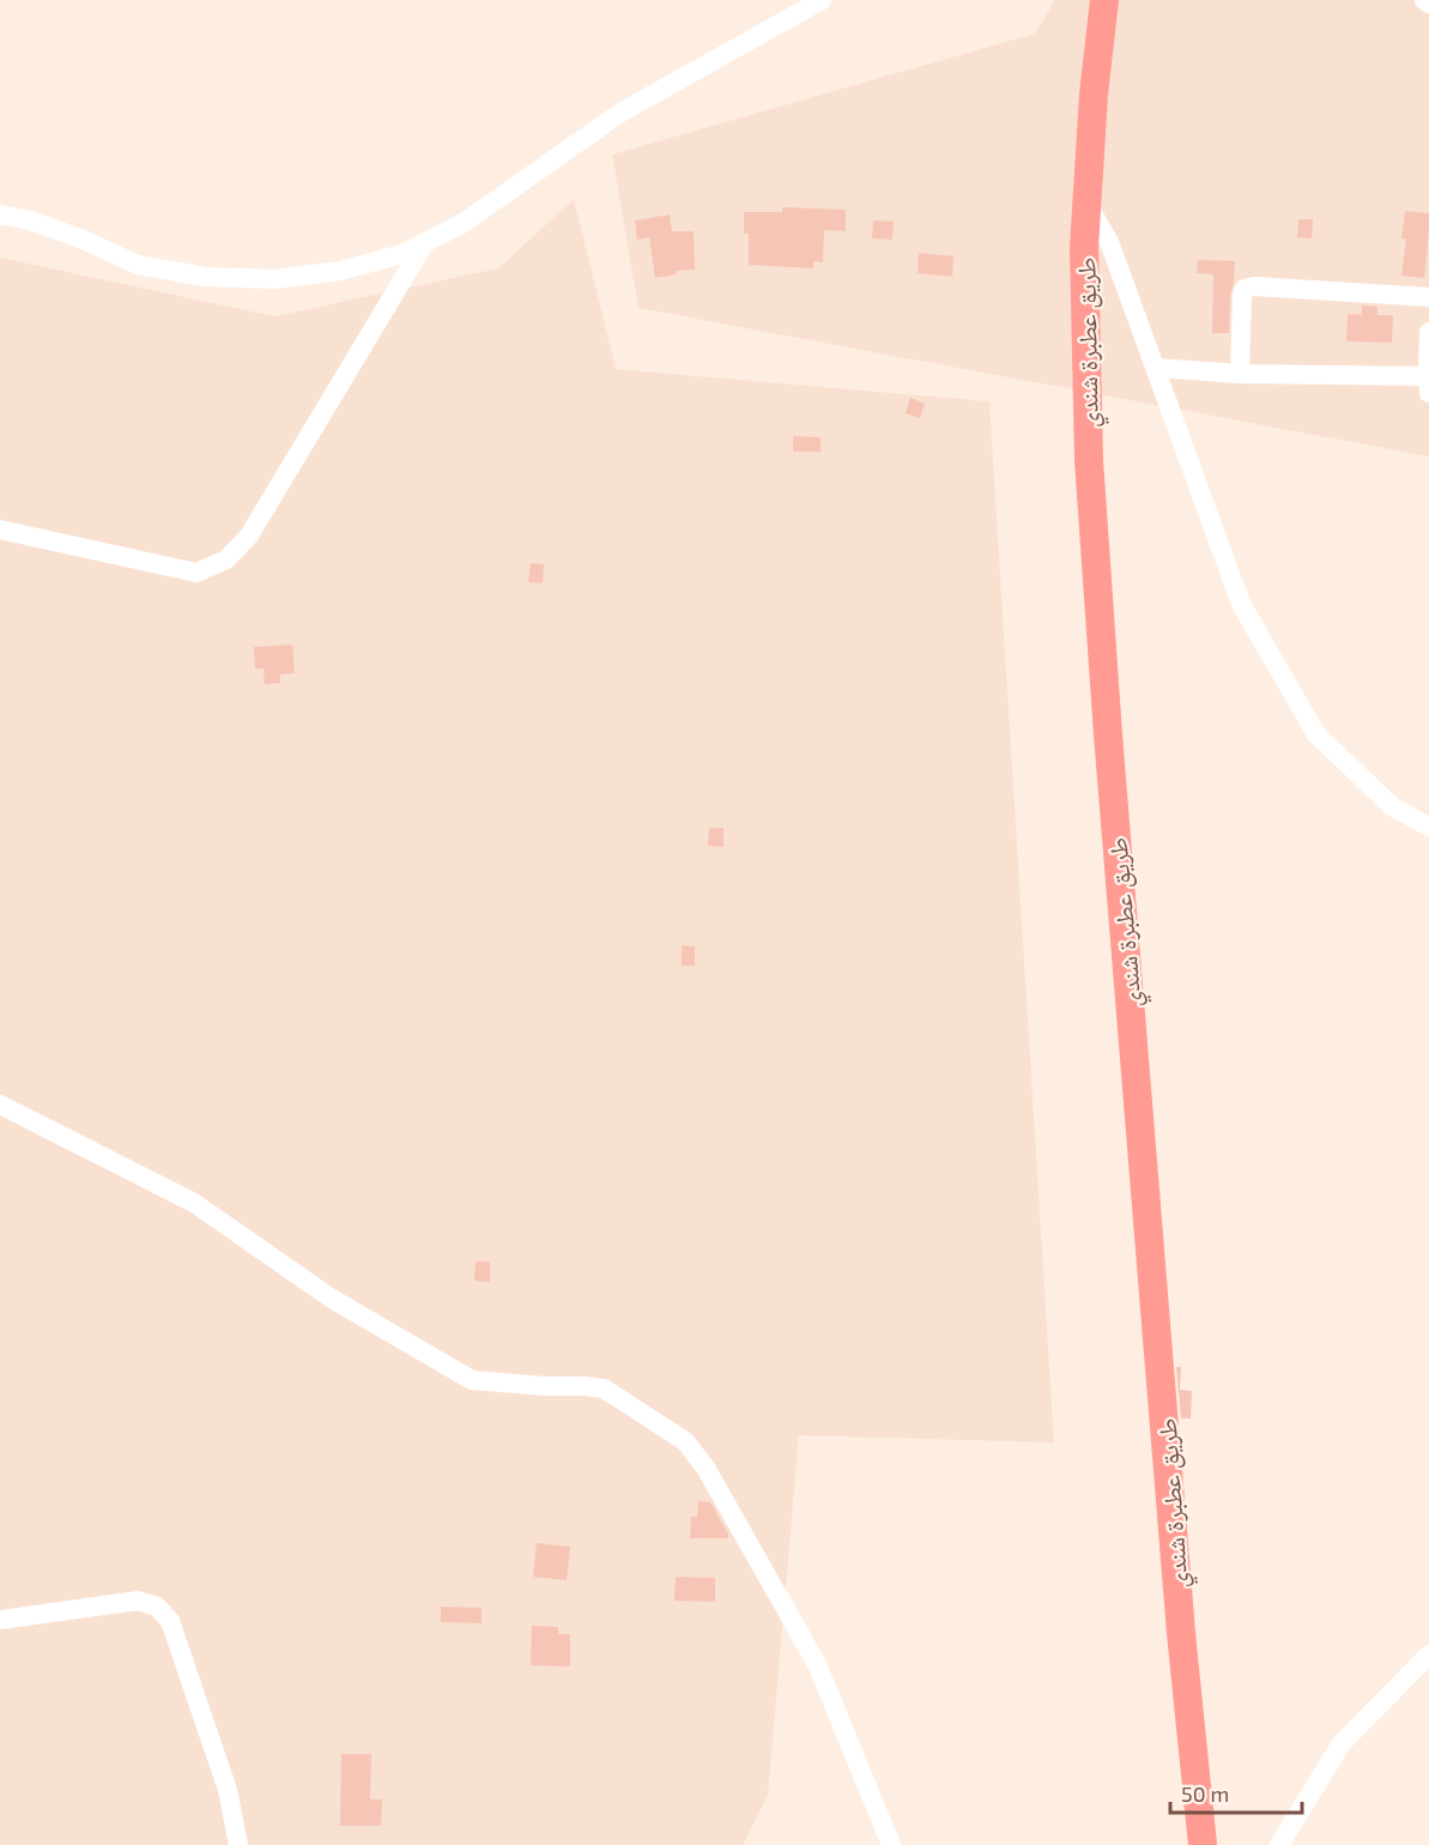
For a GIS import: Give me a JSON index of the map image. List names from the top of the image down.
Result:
{
  "streets": {
    "highway": ["طريق عطبرة شندي"]
  },
  "scale_bar": "50 m"
}
